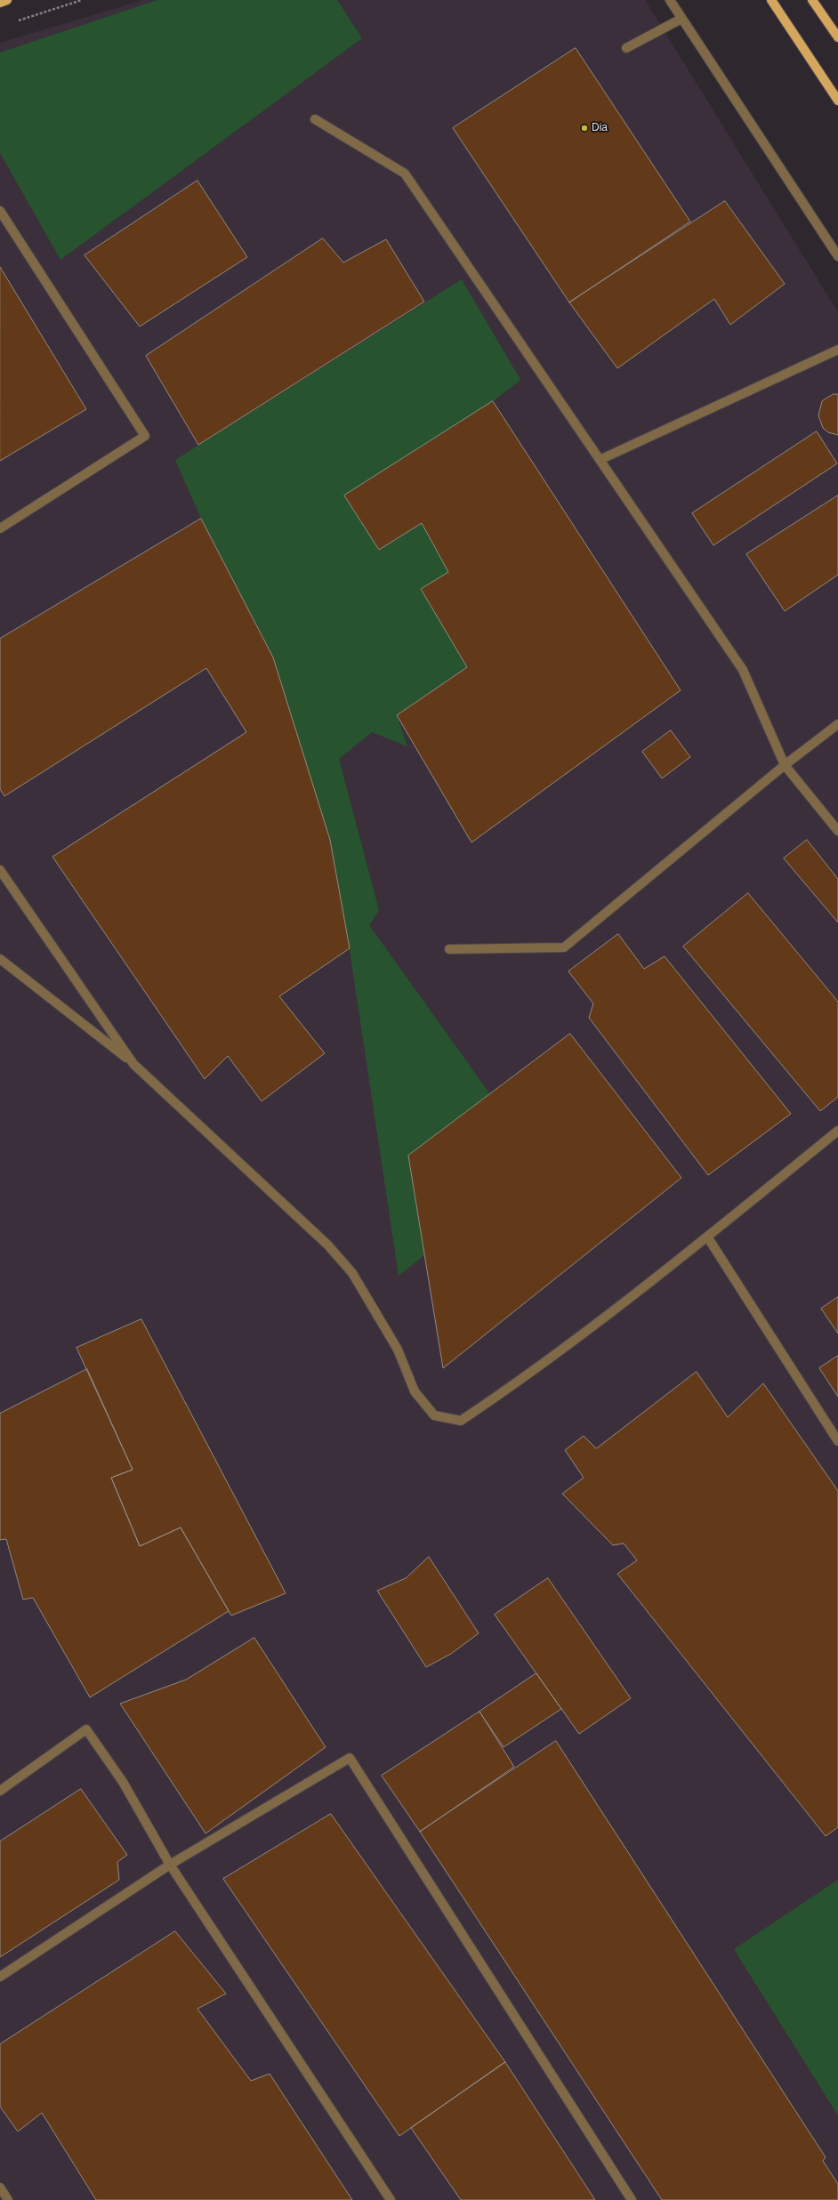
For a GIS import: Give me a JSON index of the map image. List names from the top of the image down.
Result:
{
  "places": ["Dia"]
}
